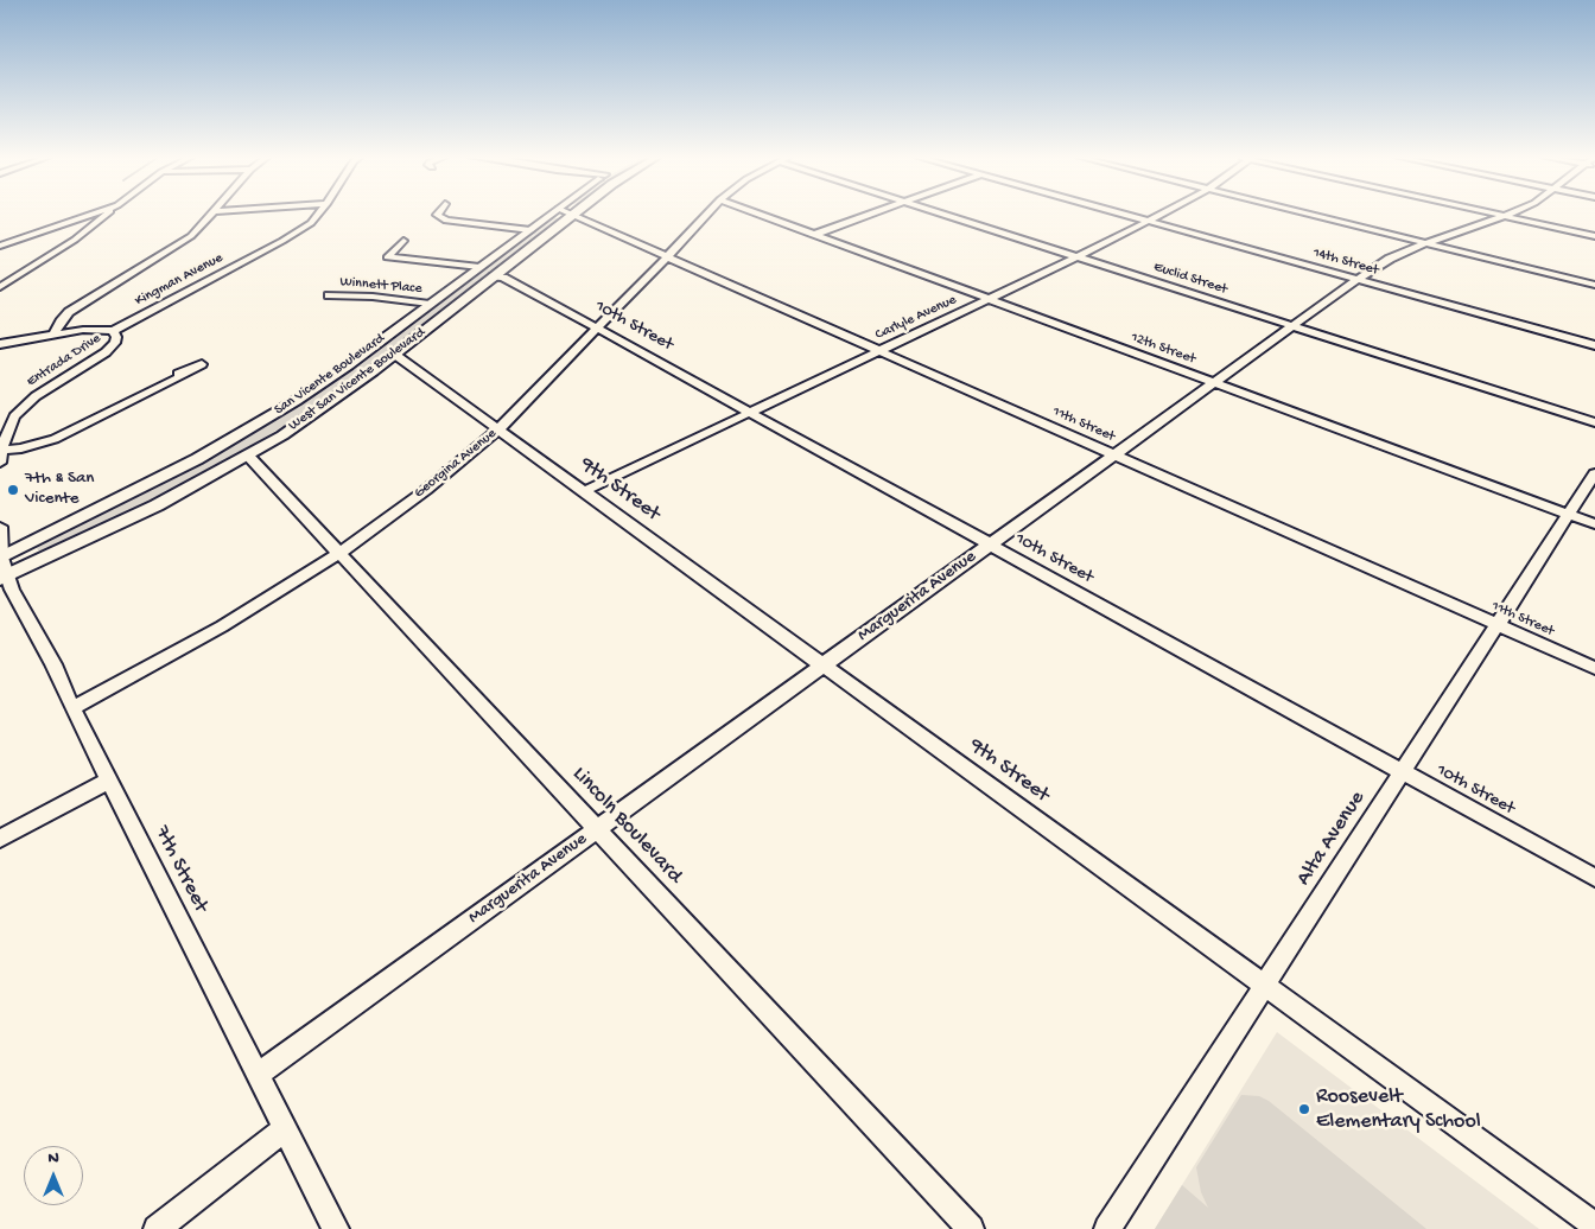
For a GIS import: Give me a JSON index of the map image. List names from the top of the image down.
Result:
{
  "streets": {
    "main road": ["San Vicente Boulevard", "West San Vicente Boulevard"],
    "street": [
      "14th Street",
      "Euclid Street",
      "Kingman Avenue",
      "Winnett Place",
      "Carlyle Avenue",
      "10th Street",
      "12th Street",
      "Entrada Drive",
      "11th Street",
      "Georgina Avenue",
      "9th Street",
      "Marguerita Avenue",
      "Lincoln Boulevard",
      "Alta Avenue",
      "7th Street"
    ]
  },
  "crossings": [
    ["14th Street", "Carlyle Avenue"],
    ["14th Street", "Marguerita Avenue"],
    ["Euclid Street", "Carlyle Avenue"],
    ["Euclid Street", "Marguerita Avenue"],
    ["Kingman Avenue", "Entrada Drive"],
    ["Winnett Place", "San Vicente Boulevard"],
    ["Carlyle Avenue", "10th Street"],
    ["Carlyle Avenue", "12th Street"],
    ["Carlyle Avenue", "11th Street"],
    ["Carlyle Avenue", "9th Street"],
    ["10th Street", "West San Vicente Boulevard"],
    ["10th Street", "Georgina Avenue"],
    ["10th Street", "Marguerita Avenue"],
    ["10th Street", "Alta Avenue"],
    ["12th Street", "Marguerita Avenue"],
    ["12th Street", "Alta Avenue"],
    ["San Vicente Boulevard", "West San Vicente Boulevard"],
    ["San Vicente Boulevard", "7th Street"],
    ["West San Vicente Boulevard", "11th Street"],
    ["West San Vicente Boulevard", "9th Street"],
    ["West San Vicente Boulevard", "Lincoln Boulevard"],
    ["West San Vicente Boulevard", "7th Street"],
    ["11th Street", "Georgina Avenue"],
    ["11th Street", "Marguerita Avenue"],
    ["11th Street", "Alta Avenue"],
    ["Georgina Avenue", "9th Street"],
    ["Georgina Avenue", "Lincoln Boulevard"],
    ["Georgina Avenue", "7th Street"],
    ["9th Street", "Marguerita Avenue"],
    ["9th Street", "Alta Avenue"],
    ["Marguerita Avenue", "Lincoln Boulevard"],
    ["Marguerita Avenue", "7th Street"]
  ],
  "places": ["7th & San Vicente", "Roosevelt Elementary School"],
  "north": "top"
}
